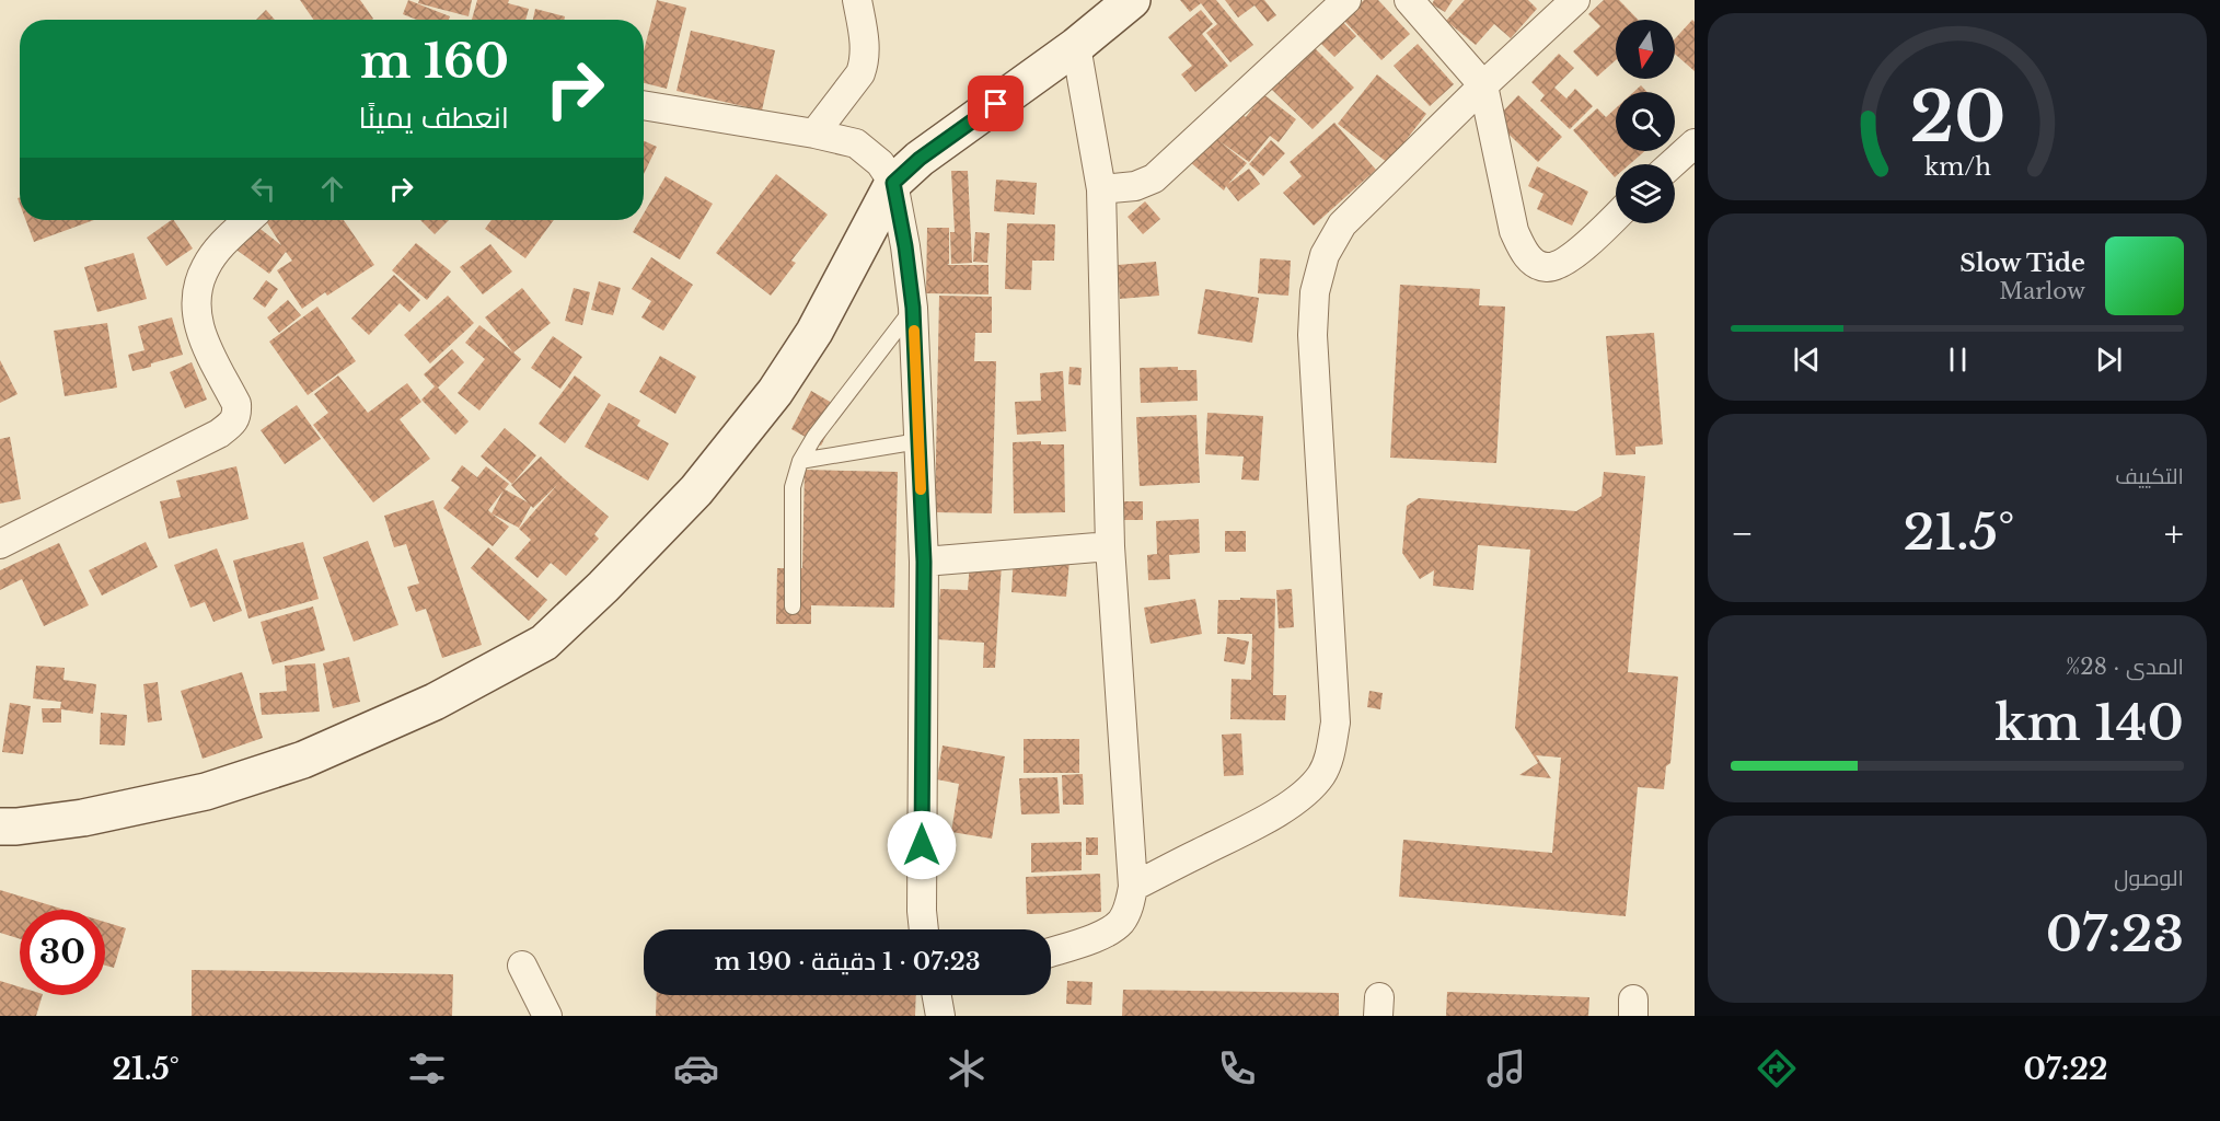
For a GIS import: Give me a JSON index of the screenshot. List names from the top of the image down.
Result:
{
  "north": "bottom",
  "page": {
    "turn": ["160 m", "انعطف يمينًا"],
    "song": ["Slow Tide", "Marlow"],
    "tile": [
      "التكييف",
      ["المدى · 28%", "140 km"],
      ["الوصول", "07:23"]
    ],
    "heat": ["−", "21.5°", "+"],
    "limit": "30",
    "trip": "07:23 · 1 دقيقة · 190 m",
    "tabs": ["07:22", "21.5°"],
    "gauge": ["20", "km/h"]
  }
}
